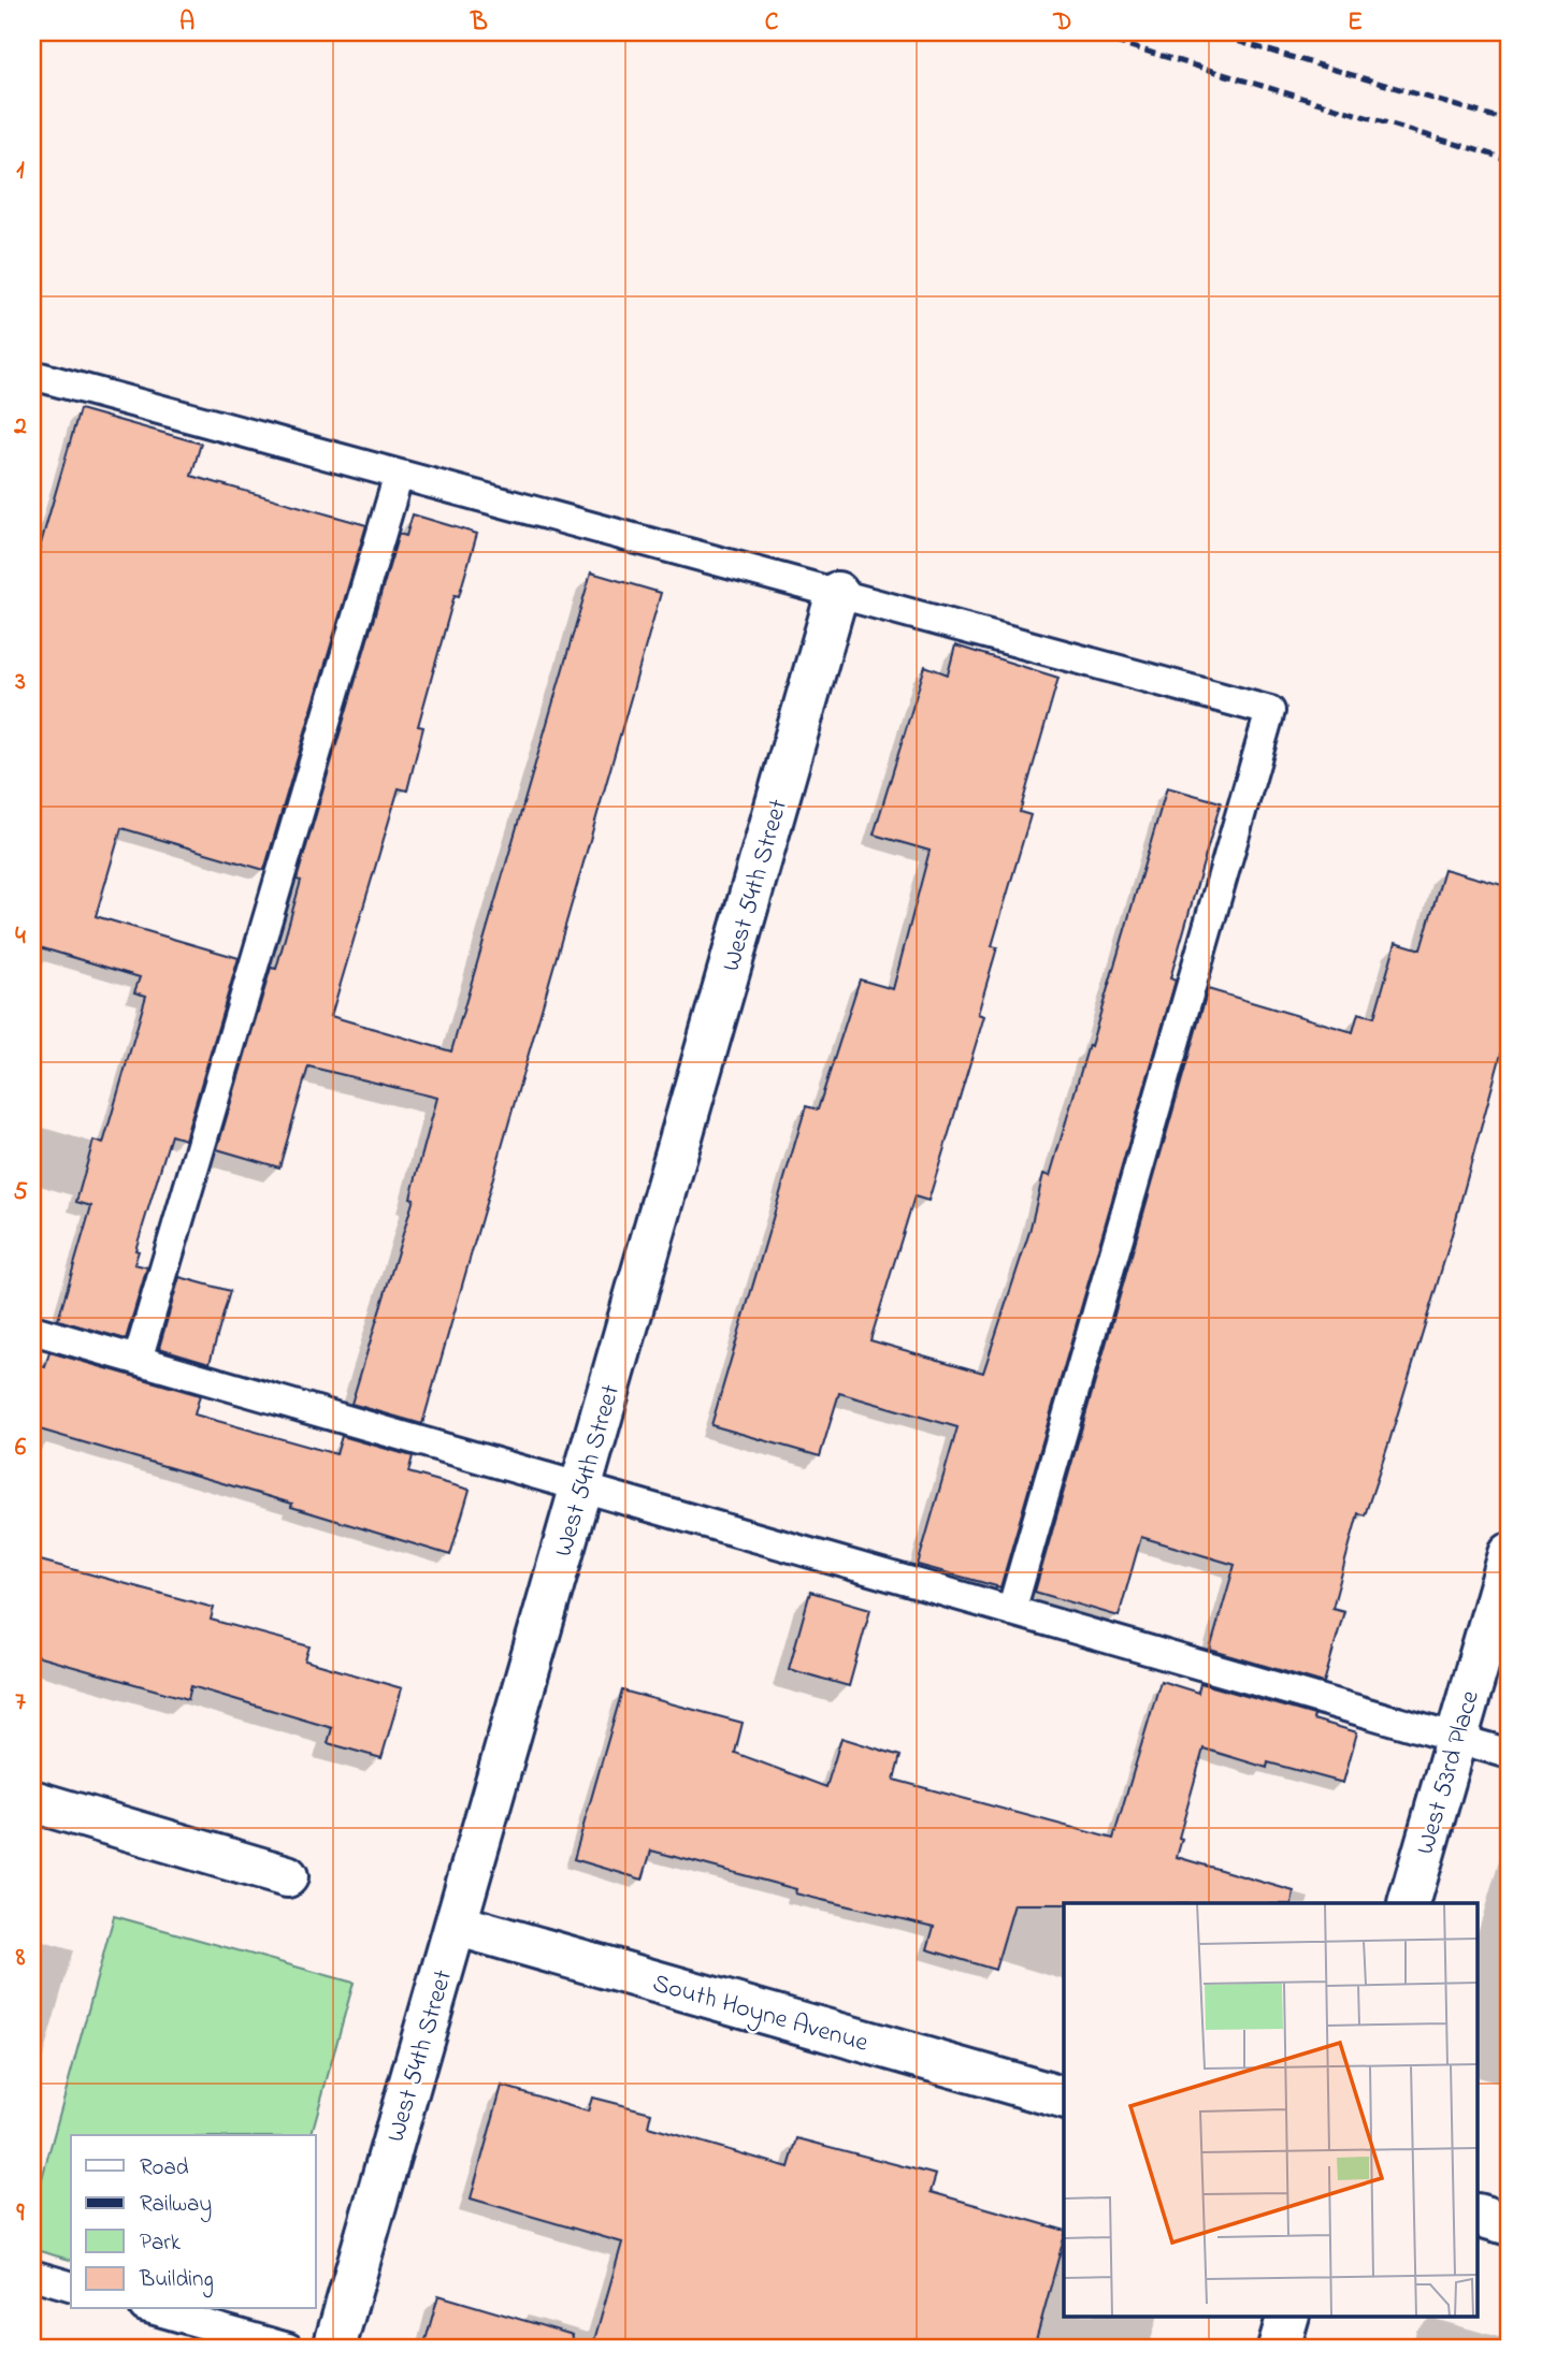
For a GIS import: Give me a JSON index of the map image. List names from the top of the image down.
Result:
{
  "streets": {
    "street": ["West 54th Street", "West 53rd Place", "South Hoyne Avenue"]
  },
  "crossings": [
    ["West 54th Street", "South Hoyne Avenue"]
  ],
  "legend": [
    "Road",
    "Railway",
    "Park",
    "Building"
  ],
  "grid": {
    "columns": [
      "A",
      "B",
      "C",
      "D",
      "E"
    ],
    "rows": [
      "1",
      "2",
      "3",
      "4",
      "5",
      "6",
      "7",
      "8",
      "9"
    ]
  }
}
